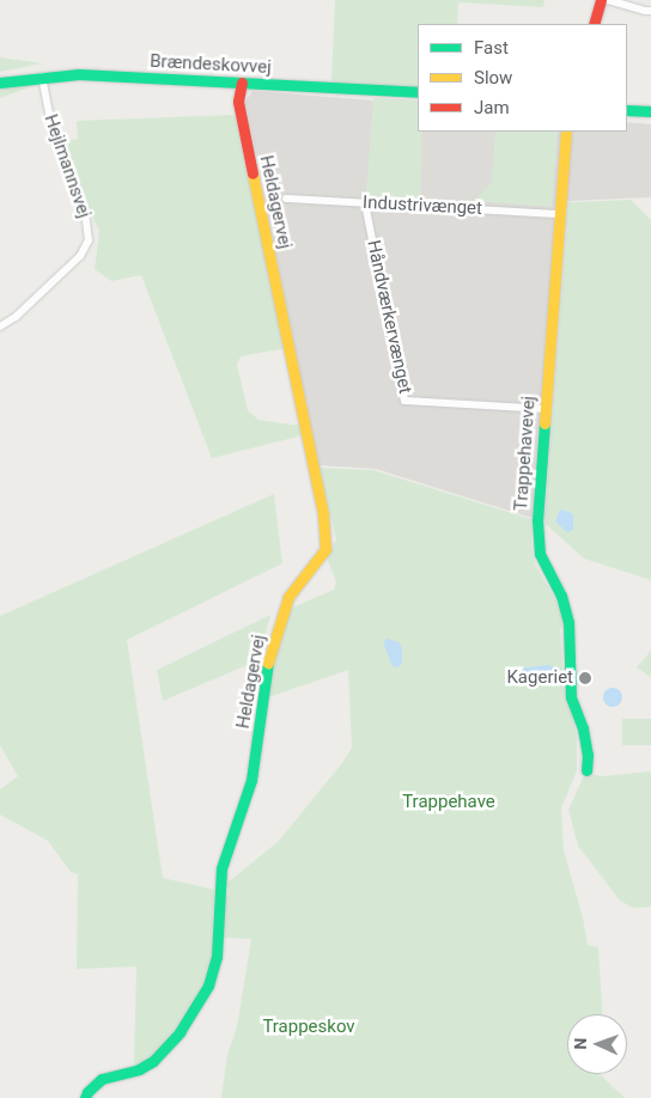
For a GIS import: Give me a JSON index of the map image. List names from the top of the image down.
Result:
{
  "streets": {
    "street": [
      "Brændeskovvej",
      "Hejlmannsvej",
      "Heldagervej",
      "Industrivænget",
      "Håndværkervænget",
      "Trappehavevej"
    ]
  },
  "crossings": [
    ["Brændeskovvej", "Hejlmannsvej"],
    ["Brændeskovvej", "Heldagervej"],
    ["Industrivænget", "Håndværkervænget"],
    ["Industrivænget", "Trappehavevej"],
    ["Håndværkervænget", "Trappehavevej"]
  ],
  "parks": ["Trappehave", "Trappeskov"],
  "places": ["Kageriet"],
  "legend": ["Fast", "Slow", "Jam"],
  "north": "left"
}
